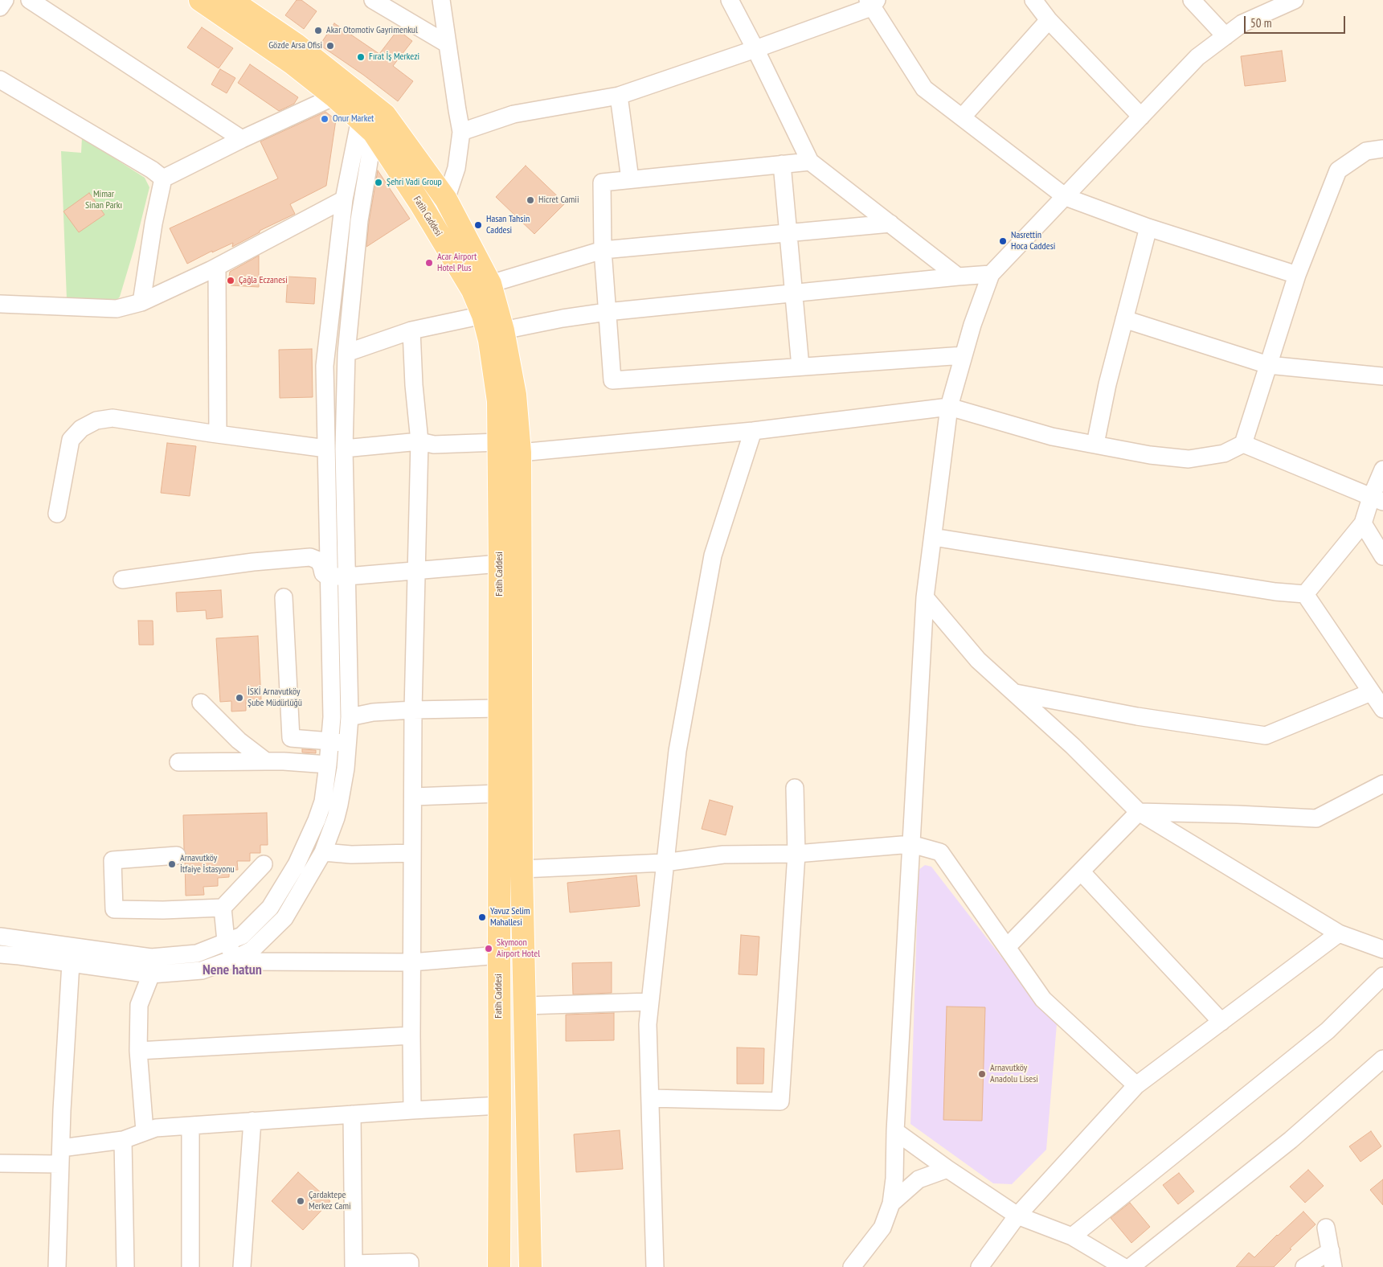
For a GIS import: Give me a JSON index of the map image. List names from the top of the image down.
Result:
{
  "streets": {
    "main road": ["Fatih Caddesi"]
  },
  "districts": ["Nene hatun"],
  "parks": ["Mimar Sinan Parkı"],
  "places": [
    "Akar Otomotiv Gayrimenkul",
    "Gözde Arsa Ofisi",
    "Fırat İş Merkezi",
    "Onur Market",
    "Şehri Vadi Group",
    "Hicret Camii",
    "Hasan Tahsin Caddesi",
    "Nasrettin Hoca Caddesi",
    "Acar Airport Hotel Plus",
    "Çağla Eczanesi",
    "İSKİ Arnavutköy Şube Müdürlüğü",
    "Arnavutköy İtfaiye İstasyonu",
    "Yavuz Selim Mahallesi",
    "Skymoon Airport Hotel",
    "Arnavutköy Anadolu Lisesi",
    "Çardaktepe Merkez Cami"
  ],
  "scale_bar": "50 m"
}
